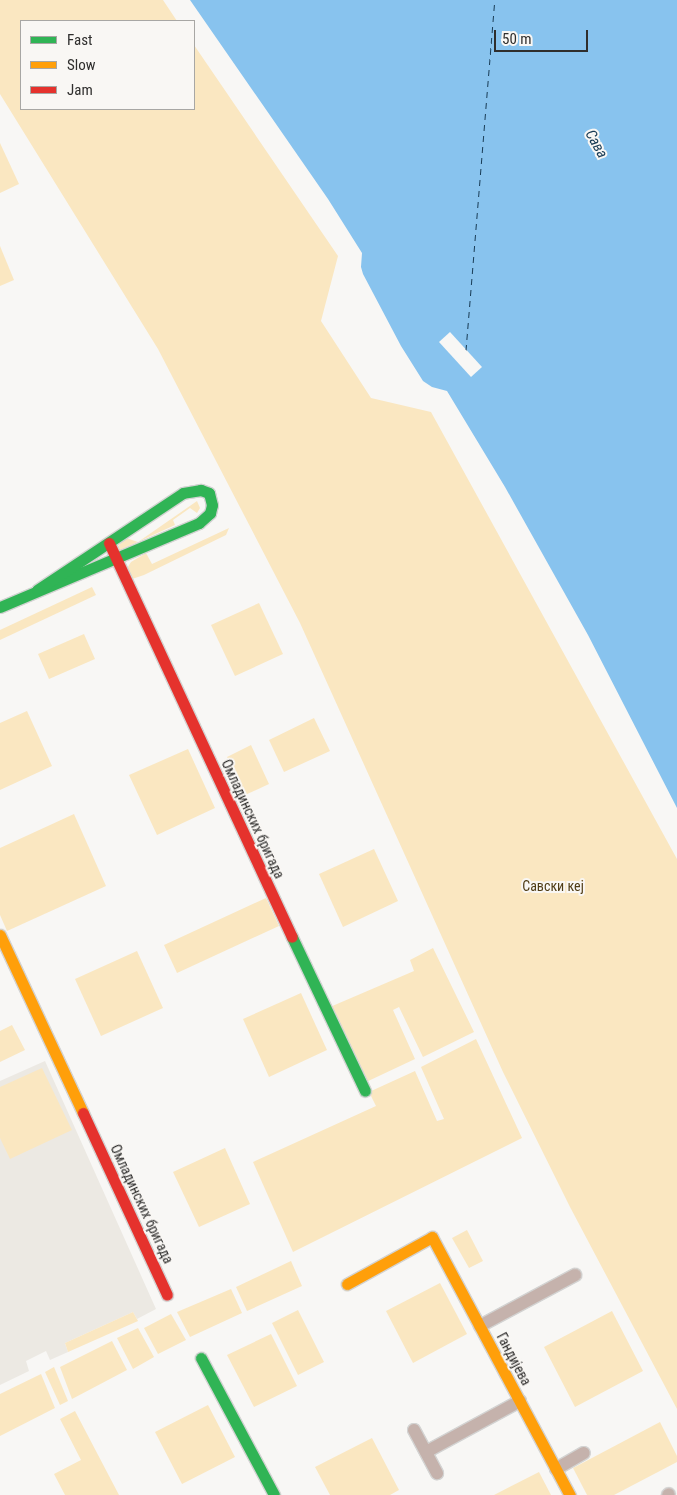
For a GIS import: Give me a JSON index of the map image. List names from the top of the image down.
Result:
{
  "streets": {
    "street": ["Омладинских бригада", "Гандијева"]
  },
  "water": ["Сава"],
  "parks": ["Савски кеј"],
  "legend": ["Fast", "Slow", "Jam"],
  "scale_bar": "50 m"
}
